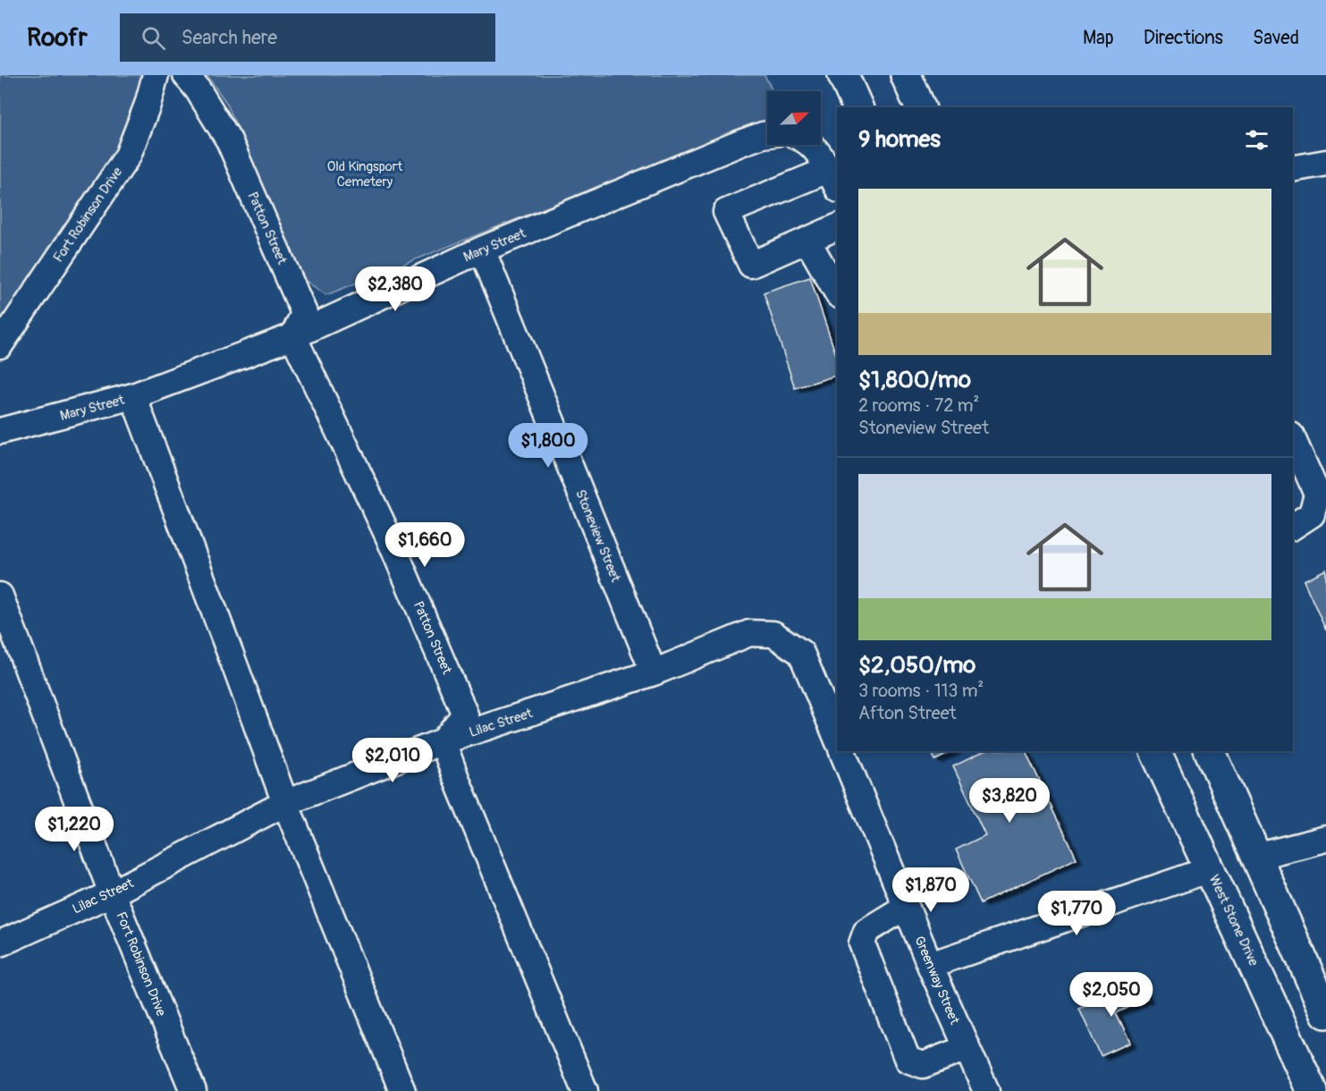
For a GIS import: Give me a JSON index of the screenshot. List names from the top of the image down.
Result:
{
  "streets": {
    "highway": ["West Stone Drive"],
    "street": [
      "Fort Robinson Drive",
      "Patton Street",
      "Mary Street",
      "Stoneview Street",
      "Lilac Street",
      "Greenway Street"
    ]
  },
  "crossings": [
    ["Fort Robinson Drive", "Lilac Street"],
    ["Patton Street", "Mary Street"],
    ["Patton Street", "Lilac Street"],
    ["Mary Street", "Stoneview Street"],
    ["Stoneview Street", "Lilac Street"]
  ],
  "parks": ["Old Kingsport Cemetery"],
  "north": "top right",
  "page": {
    "header": "Roofr",
    "search": "Search here",
    "nav": ["Map", "Directions", "Saved"],
    "heading": "9 homes",
    "list": [
      {
        "name": "$1,800/mo",
        "note": "2 rooms · 72 m² · Stoneview Street"
      },
      {
        "name": "$2,050/mo",
        "note": "3 rooms · 113 m² · Afton Street"
      }
    ],
    "price": [
      "$2,380",
      "$1,800",
      "$1,660",
      "$2,010",
      "$3,820",
      "$1,220",
      "$1,870",
      "$1,770",
      "$2,050"
    ]
  }
}
